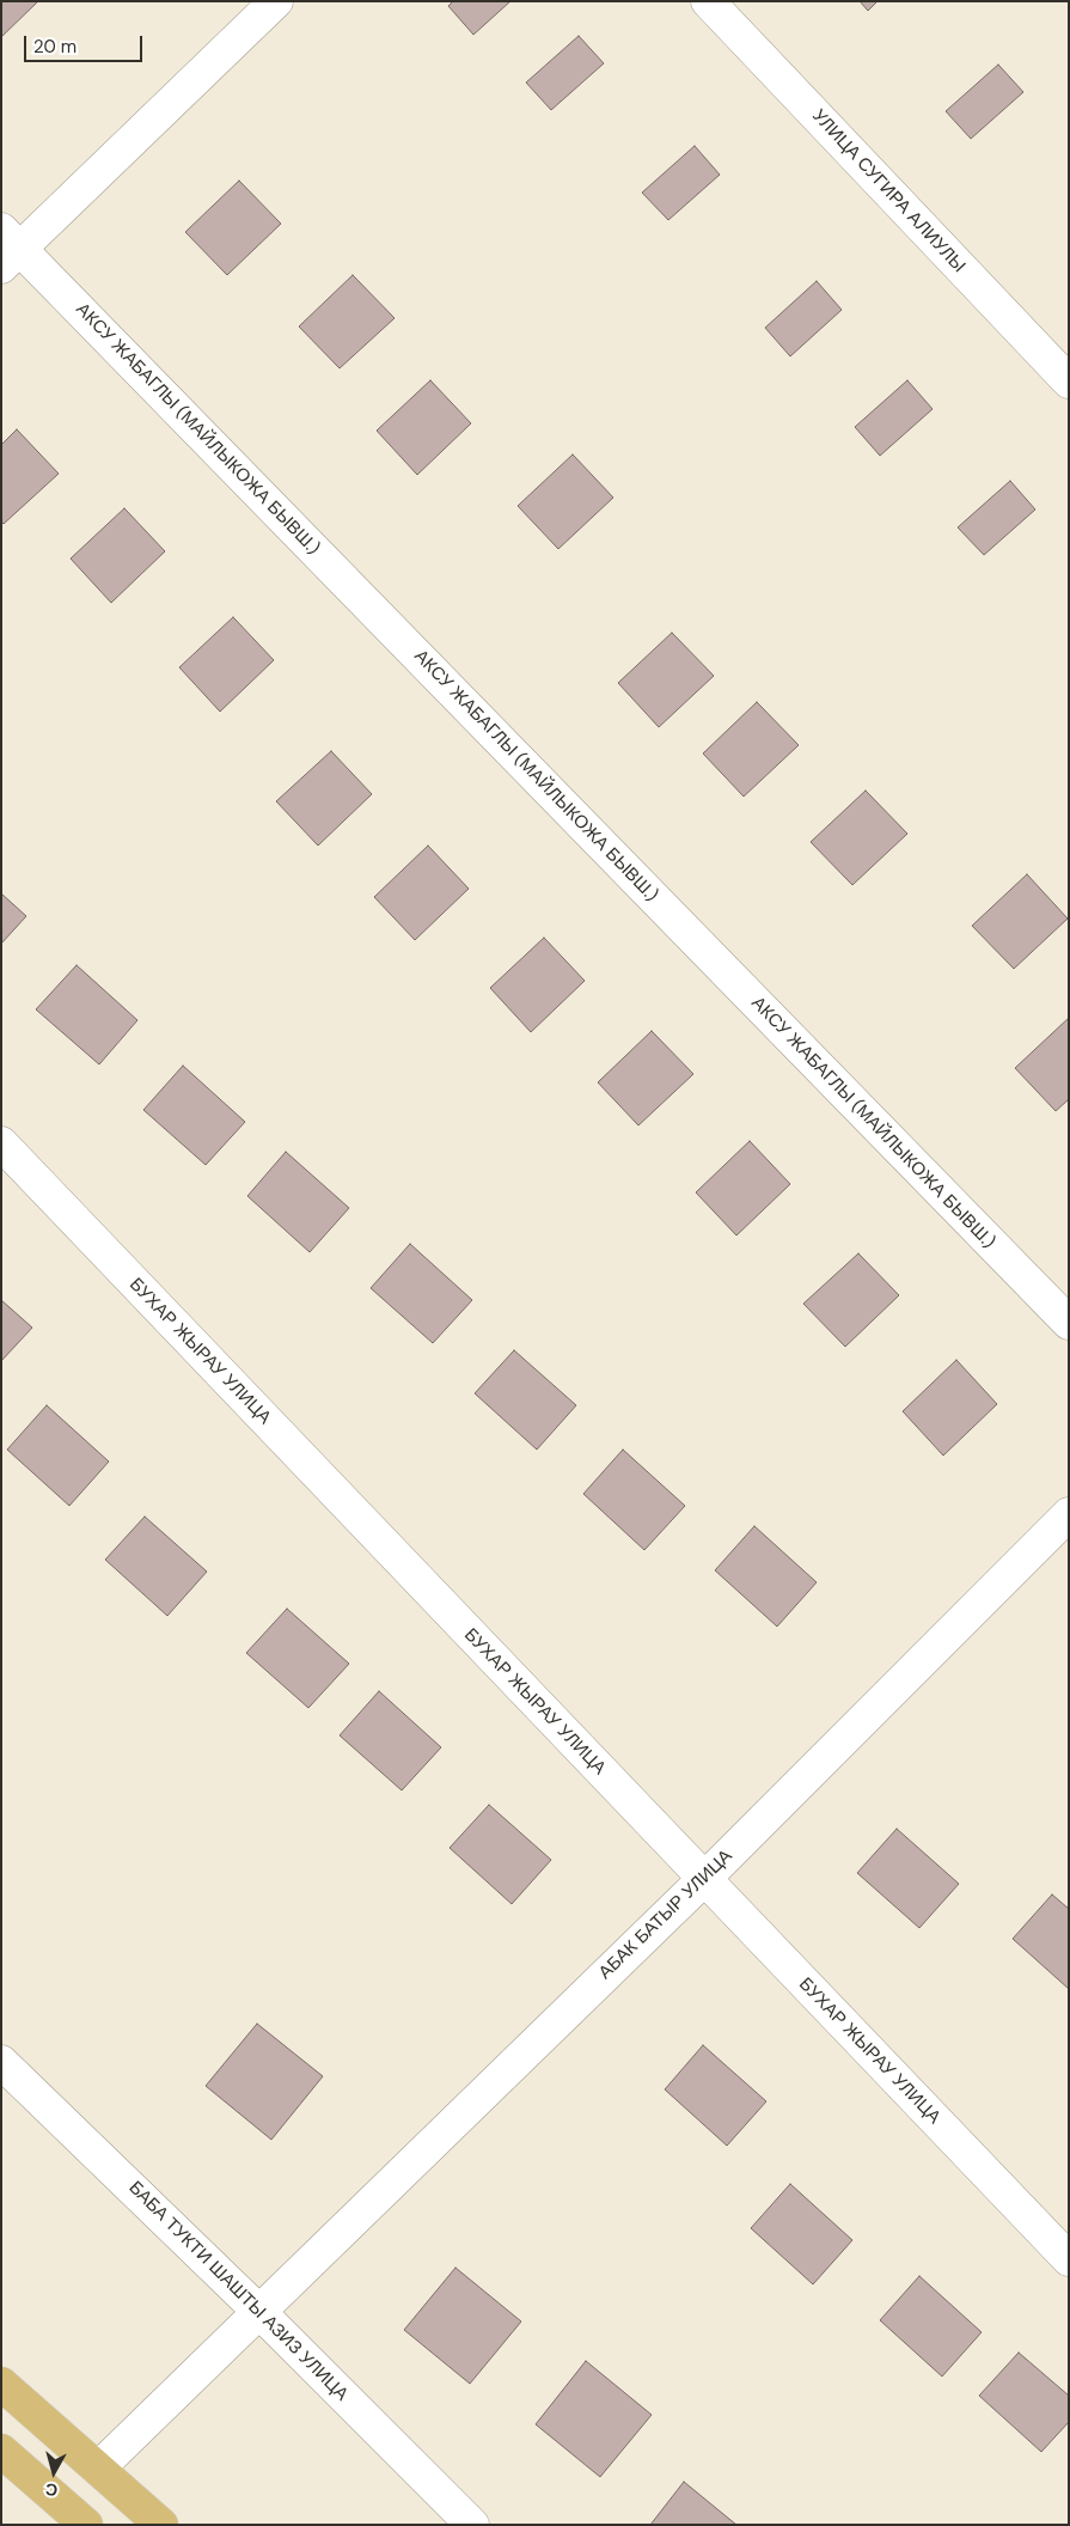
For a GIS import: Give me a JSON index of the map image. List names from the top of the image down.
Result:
{
  "streets": {
    "street": [
      "УЛИЦА СУГИРА АЛИУЛЫ",
      "АКСУ ЖАБАГЛЫ (МАЙЛЫКОЖА БЫВШ.)",
      "БУХАР ЖЫРАУ УЛИЦА",
      "АБАК БАТЫР УЛИЦА",
      "БАБА ТУКТИ ШАШТЫ АЗИЗ УЛИЦА"
    ]
  },
  "crossings": [
    ["БУХАР ЖЫРАУ УЛИЦА", "АБАК БАТЫР УЛИЦА"],
    ["АБАК БАТЫР УЛИЦА", "БАБА ТУКТИ ШАШТЫ АЗИЗ УЛИЦА"]
  ],
  "scale_bar": "20 m",
  "north": "bottom"
}
